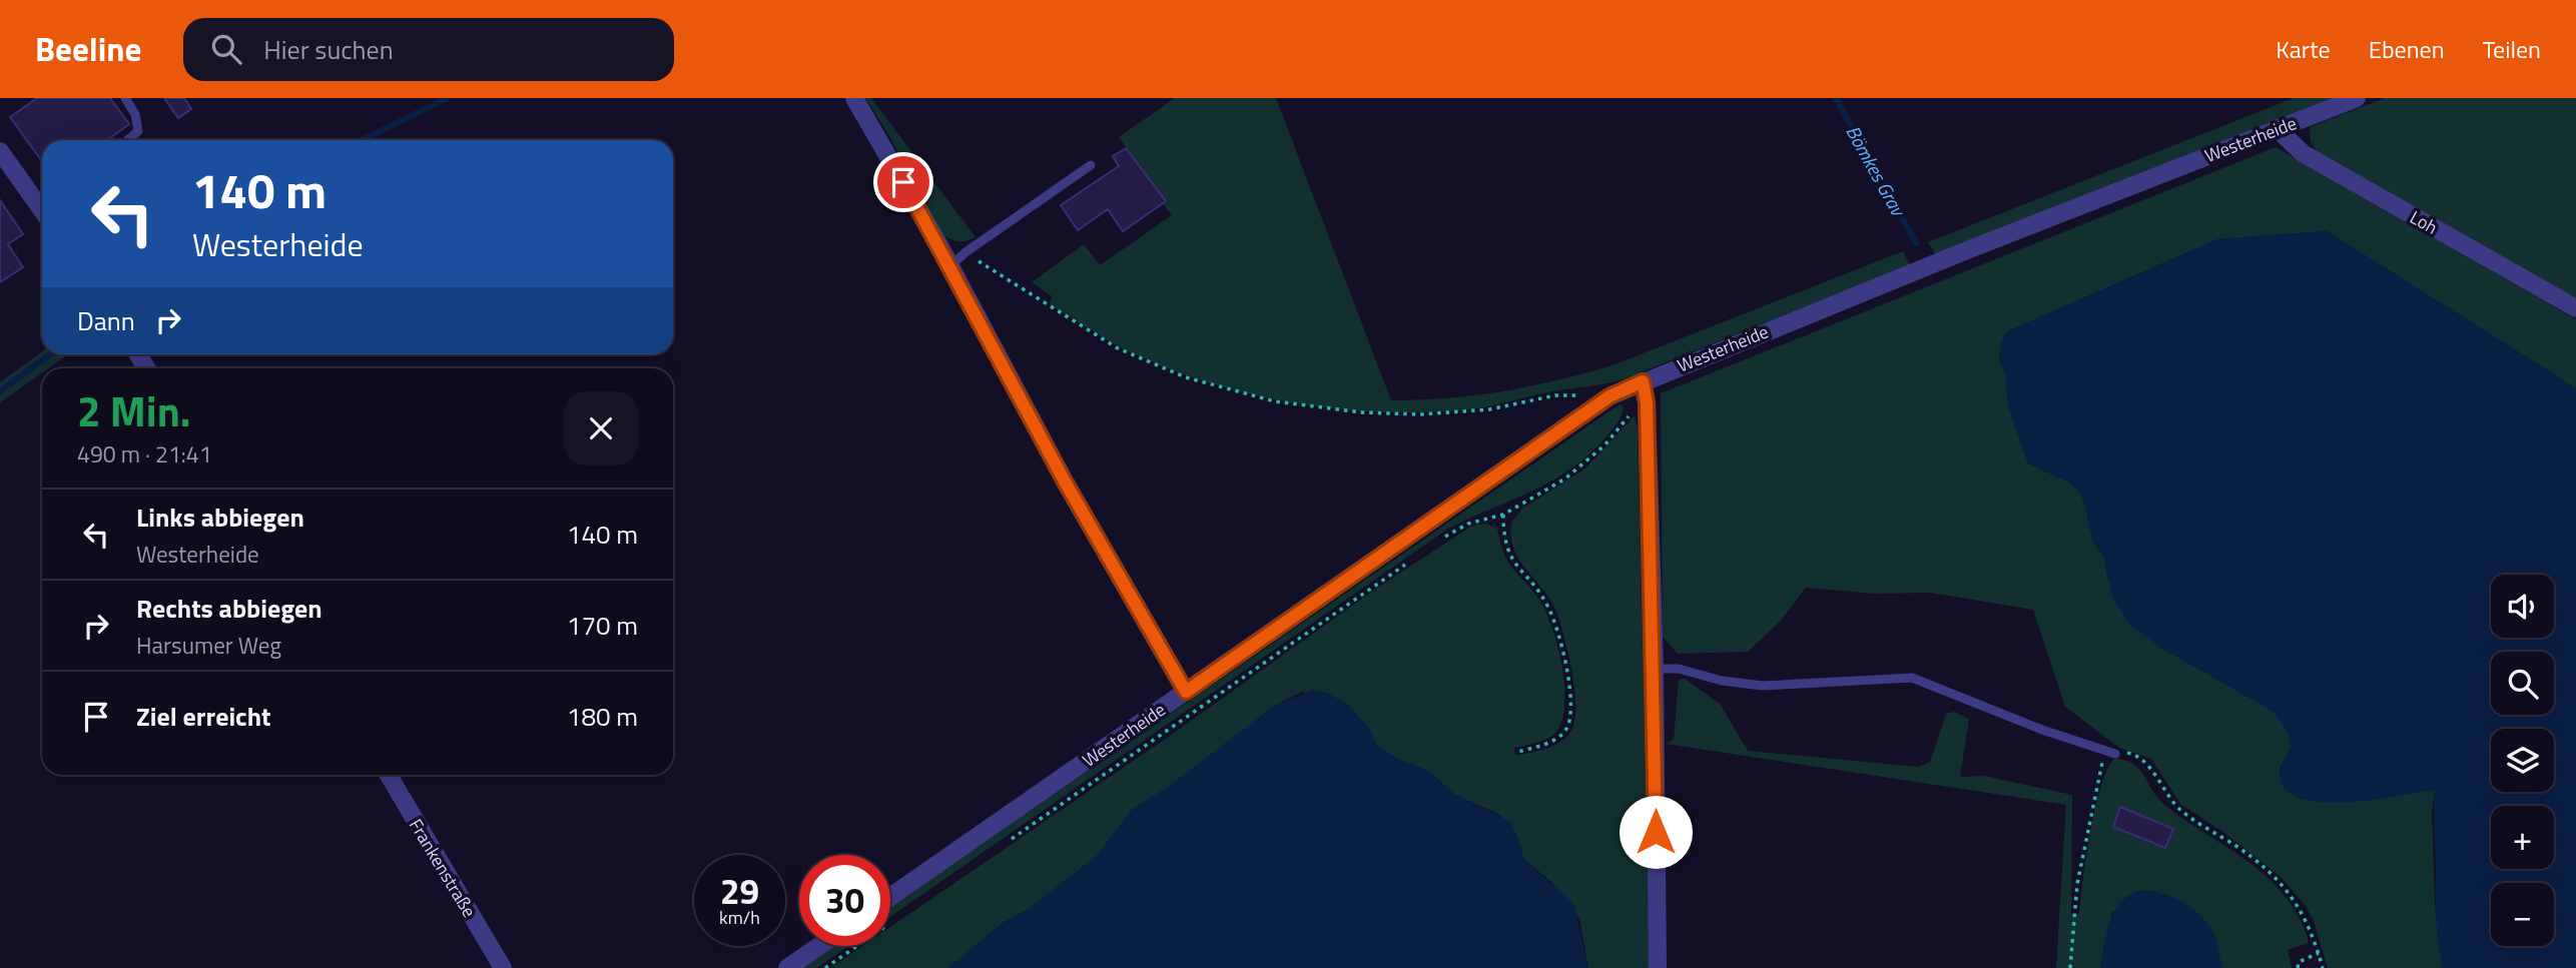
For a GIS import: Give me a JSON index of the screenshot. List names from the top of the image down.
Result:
{
  "streets": {
    "street": ["Westerheide", "Loh", "Frankenstraße"]
  },
  "crossings": [
    ["Westerheide", "Loh"]
  ],
  "water": ["Bömkes Grav"],
  "page": {
    "header": "Beeline",
    "search": "Hier suchen",
    "nav": ["Karte", "Ebenen", "Teilen"],
    "turn": ["140 m", "Westerheide"],
    "then": "Dann",
    "heading": ["2 Min.", "490 m · 21:41"],
    "list": [
      {
        "name": "Links abbiegen",
        "note": "Westerheide",
        "value": "140 m"
      },
      {
        "name": "Rechts abbiegen",
        "note": "Harsumer Weg",
        "value": "170 m"
      },
      {
        "name": "Ziel erreicht",
        "value": "180 m"
      }
    ],
    "map_buttons": ["+", "−"],
    "speed": "29 km/h",
    "limit": "30"
  }
}
